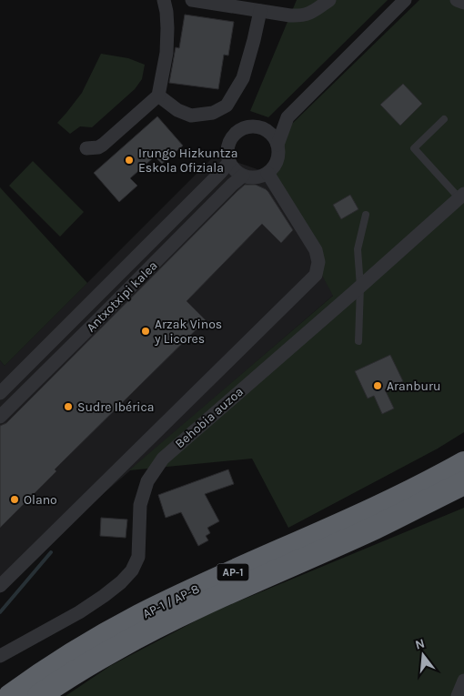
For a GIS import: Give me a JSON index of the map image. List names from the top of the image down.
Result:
{
  "streets": {
    "highway": ["AP-1", "AP-1 / AP-8"],
    "street": ["Antxotxipi kalea", "Behobia auzoa"]
  },
  "places": [
    "Irungo Hizkuntza Eskola Ofiziala",
    "Arzak Vinos y Licores",
    "Aranburu",
    "Sudre Ibérica",
    "Olano"
  ],
  "north": "top"
}
